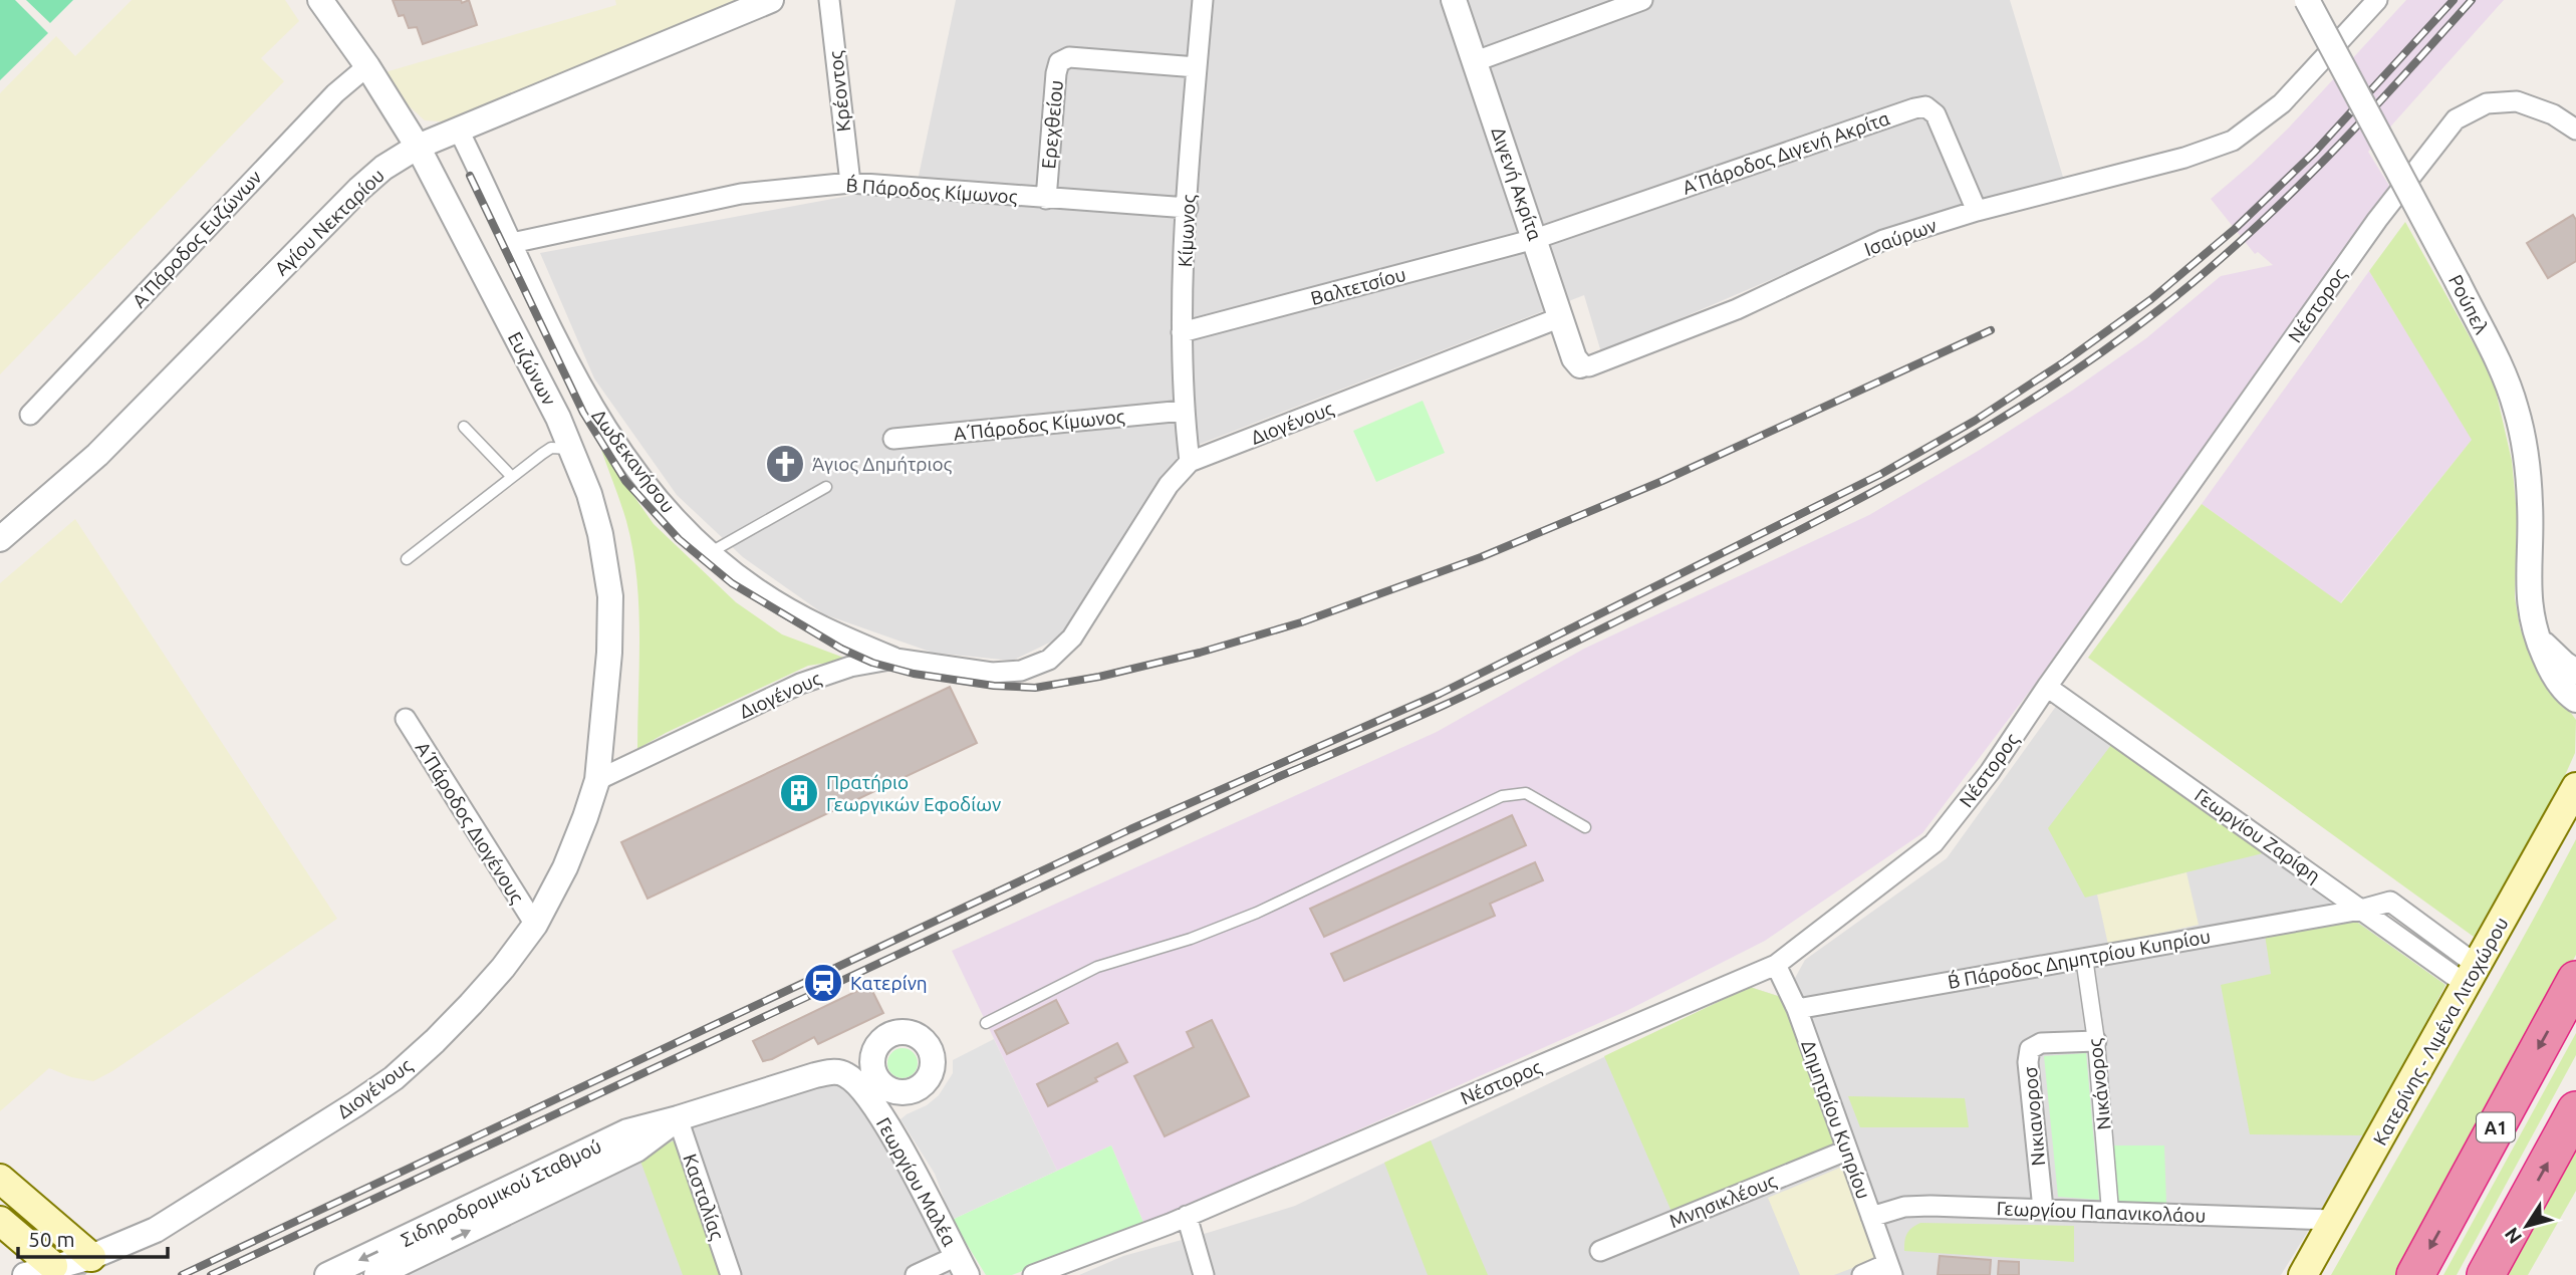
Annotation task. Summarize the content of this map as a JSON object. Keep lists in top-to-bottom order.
{
  "streets": {
    "highway": ["Α1"],
    "main road": ["Κατερίνης - Λιμένα Λιτοχώρου"],
    "street": [
      "Κρέοντος",
      "Ερεχθείου",
      "Α΄ Πάροδος Διγενή Ακρίτα",
      "Διγενή Ακρίτα",
      "Β΄ Πάροδος Κίμωνος",
      "Αγίου Νεκταρίου",
      "Κίμωνος",
      "Ισαύρων",
      "Α΄ Πάροδος Ευζώνων",
      "Βαλτετσίου",
      "Ρούπελ",
      "Νέστορος",
      "Ευζώνων",
      "Διογένους",
      "Α΄ Πάροδος Κίμωνος",
      "Δωδεκανήσου",
      "Α΄ Πάροδος Διογένους",
      "Γεωργίου Ζαρίφη",
      "Β΄ Πάροδος Δημητρίου Κυπρίου",
      "Νικάνορος",
      "Νικιανοροσ",
      "Δημητρίου Κυπρίου",
      "Γεωργίου Μαλέα",
      "Σιδηροδρομικού Σταθμού",
      "Κασταλίας",
      "Μνησικλέους",
      "Γεωργίου Παπανικολάου"
    ]
  },
  "crossings": [
    ["Κρέοντος", "Β΄ Πάροδος Κίμωνος"],
    ["Ερεχθείου", "Β΄ Πάροδος Κίμωνος"],
    ["Ερεχθείου", "Κίμωνος"],
    ["Α΄ Πάροδος Διγενή Ακρίτα", "Διγενή Ακρίτα"],
    ["Α΄ Πάροδος Διγενή Ακρίτα", "Ισαύρων"],
    ["Α΄ Πάροδος Διγενή Ακρίτα", "Βαλτετσίου"],
    ["Διγενή Ακρίτα", "Ισαύρων"],
    ["Διγενή Ακρίτα", "Βαλτετσίου"],
    ["Διγενή Ακρίτα", "Διογένους"],
    ["Β΄ Πάροδος Κίμωνος", "Κίμωνος"],
    ["Β΄ Πάροδος Κίμωνος", "Δωδεκανήσου"],
    ["Αγίου Νεκταρίου", "Ευζώνων"],
    ["Αγίου Νεκταρίου", "Δωδεκανήσου"],
    ["Κίμωνος", "Βαλτετσίου"],
    ["Κίμωνος", "Διογένους"],
    ["Κίμωνος", "Α΄ Πάροδος Κίμωνος"],
    ["Α΄ Πάροδος Ευζώνων", "Ευζώνων"],
    ["Νέστορος", "Γεωργίου Ζαρίφη"],
    ["Νέστορος", "Δημητρίου Κυπρίου"],
    ["Ευζώνων", "Διογένους"],
    ["Διογένους", "Δωδεκανήσου"],
    ["Διογένους", "Α΄ Πάροδος Διογένους"],
    ["Γεωργίου Ζαρίφη", "Β΄ Πάροδος Δημητρίου Κυπρίου"],
    ["Γεωργίου Ζαρίφη", "Κατερίνης - Λιμένα Λιτοχώρου"],
    ["Β΄ Πάροδος Δημητρίου Κυπρίου", "Κατερίνης - Λιμένα Λιτοχώρου"],
    ["Β΄ Πάροδος Δημητρίου Κυπρίου", "Νικάνορος"],
    ["Β΄ Πάροδος Δημητρίου Κυπρίου", "Δημητρίου Κυπρίου"],
    ["Κατερίνης - Λιμένα Λιτοχώρου", "Γεωργίου Παπανικολάου"],
    ["Νικάνορος", "Νικιανοροσ"],
    ["Νικάνορος", "Γεωργίου Παπανικολάου"],
    ["Νικιανοροσ", "Γεωργίου Παπανικολάου"],
    ["Δημητρίου Κυπρίου", "Μνησικλέους"],
    ["Δημητρίου Κυπρίου", "Γεωργίου Παπανικολάου"],
    ["Γεωργίου Μαλέα", "Σιδηροδρομικού Σταθμού"],
    ["Σιδηροδρομικού Σταθμού", "Κασταλίας"]
  ],
  "places": {
    "church": ["Άγιος Δημήτριος"],
    "building": ["Πρατήριο Γεωργικών Εφοδίων"],
    "station": ["Κατερίνη"]
  },
  "scale_bar": "50 m",
  "north": "bottom left"
}
